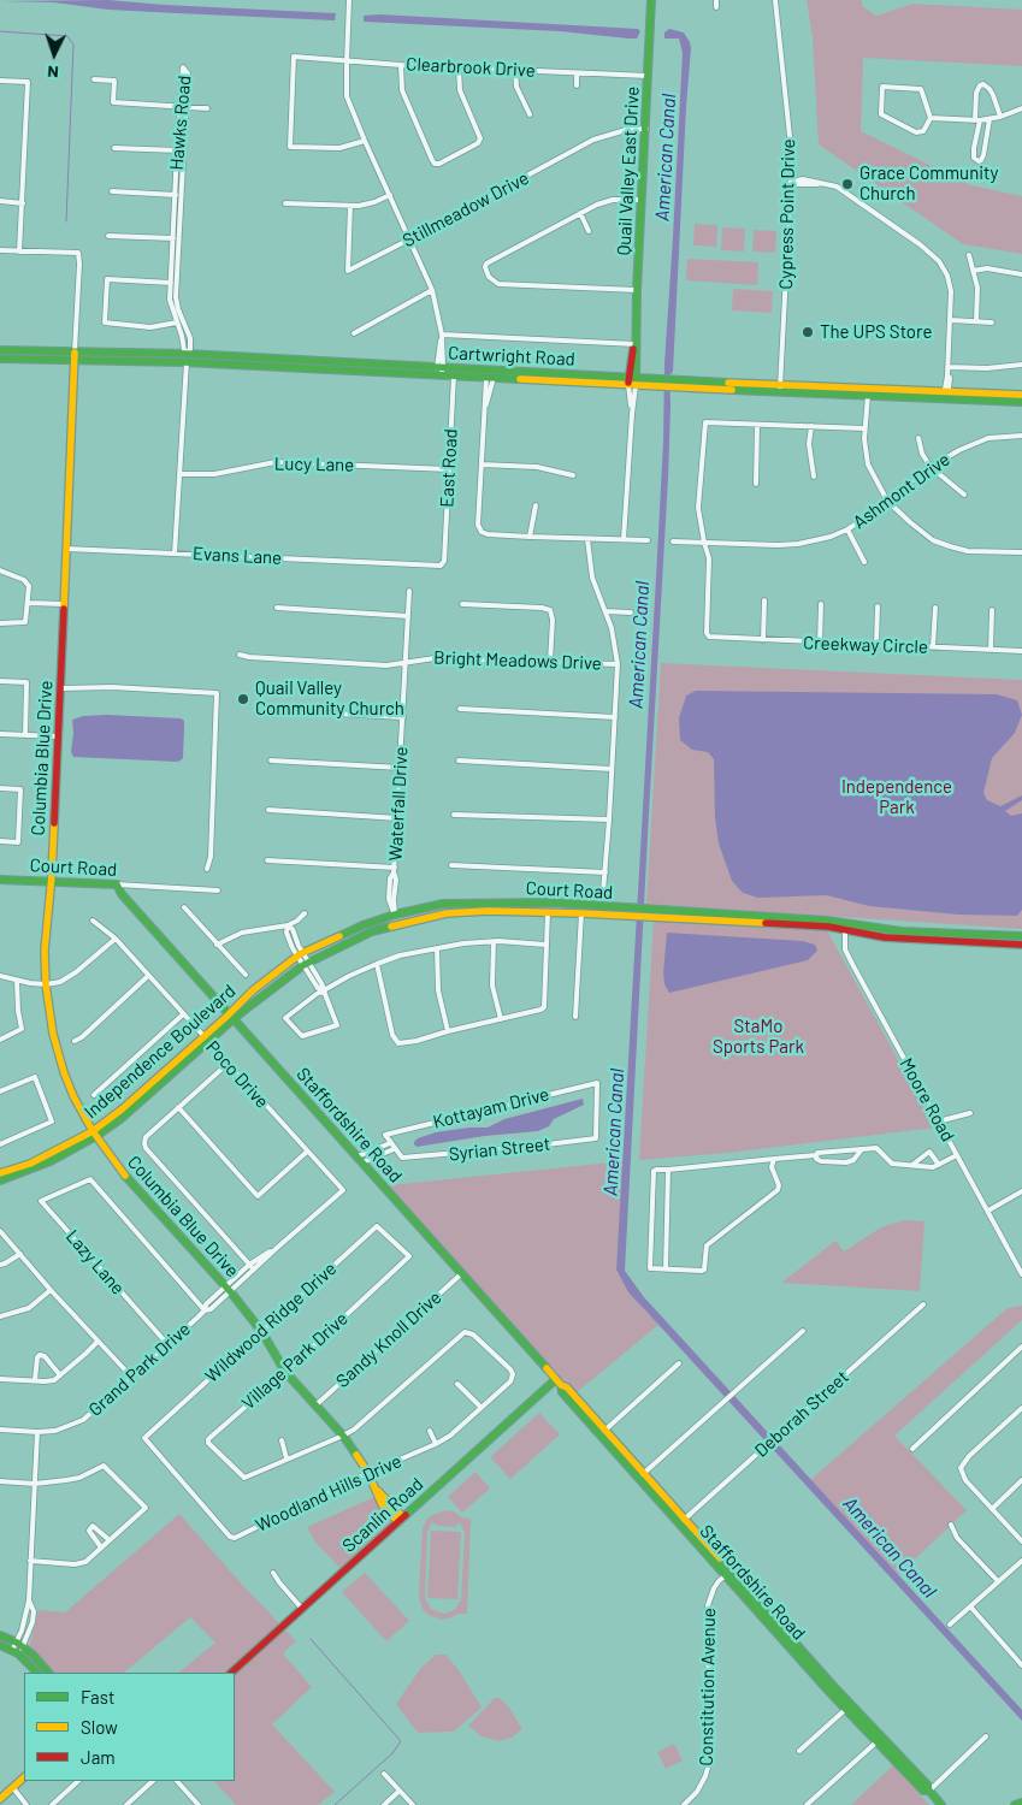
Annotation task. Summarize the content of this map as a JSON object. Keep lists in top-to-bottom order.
{
  "streets": {
    "main road": [
      "Quail Valley East Drive",
      "Cartwright Road",
      "Columbia Blue Drive",
      "Court Road",
      "Independence Boulevard",
      "Staffordshire Road",
      "Scanlin Road"
    ],
    "street": [
      "Clearbrook Drive",
      "Hawks Road",
      "Stillmeadow Drive",
      "Cypress Point Drive",
      "Lucy Lane",
      "East Road",
      "Ashmont Drive",
      "Evans Lane",
      "Creekway Circle",
      "Bright Meadows Drive",
      "Waterfall Drive",
      "Poco Drive",
      "Moore Road",
      "Kottayam Drive",
      "Syrian Street",
      "Lazy Lane",
      "Wildwood Ridge Drive",
      "Sandy Knoll Drive",
      "Village Park Drive",
      "Grand Park Drive",
      "Deborah Street",
      "Woodland Hills Drive",
      "Constitution Avenue"
    ]
  },
  "crossings": [
    ["Clearbrook Drive", "Quail Valley East Drive"],
    ["Hawks Road", "Cartwright Road"],
    ["Hawks Road", "Lucy Lane"],
    ["Hawks Road", "Evans Lane"],
    ["Quail Valley East Drive", "Stillmeadow Drive"],
    ["Quail Valley East Drive", "Cartwright Road"],
    ["Cypress Point Drive", "Cartwright Road"],
    ["Cartwright Road", "East Road"],
    ["Cartwright Road", "Columbia Blue Drive"],
    ["Lucy Lane", "East Road"],
    ["East Road", "Evans Lane"],
    ["Ashmont Drive", "Creekway Circle"],
    ["Evans Lane", "Columbia Blue Drive"],
    ["Bright Meadows Drive", "Waterfall Drive"],
    ["Columbia Blue Drive", "Court Road"],
    ["Columbia Blue Drive", "Independence Boulevard"],
    ["Columbia Blue Drive", "Wildwood Ridge Drive"],
    ["Columbia Blue Drive", "Sandy Knoll Drive"],
    ["Columbia Blue Drive", "Village Park Drive"],
    ["Columbia Blue Drive", "Grand Park Drive"],
    ["Columbia Blue Drive", "Woodland Hills Drive"],
    ["Columbia Blue Drive", "Scanlin Road"],
    ["Waterfall Drive", "Court Road"],
    ["Court Road", "Independence Boulevard"],
    ["Court Road", "Moore Road"],
    ["Court Road", "Staffordshire Road"],
    ["Independence Boulevard", "Poco Drive"],
    ["Independence Boulevard", "Staffordshire Road"],
    ["Poco Drive", "Grand Park Drive"],
    ["Kottayam Drive", "Syrian Street"],
    ["Staffordshire Road", "Sandy Knoll Drive"],
    ["Staffordshire Road", "Deborah Street"],
    ["Staffordshire Road", "Scanlin Road"],
    ["Staffordshire Road", "Constitution Avenue"],
    ["Lazy Lane", "Grand Park Drive"],
    ["Wildwood Ridge Drive", "Village Park Drive"],
    ["Wildwood Ridge Drive", "Woodland Hills Drive"]
  ],
  "water": ["American Canal"],
  "parks": ["Independence Park", "StaMo Sports Park"],
  "places": ["Grace Community Church", "The UPS Store", "Quail Valley Community Church"],
  "legend": ["Fast", "Slow", "Jam"],
  "north": "bottom"
}
